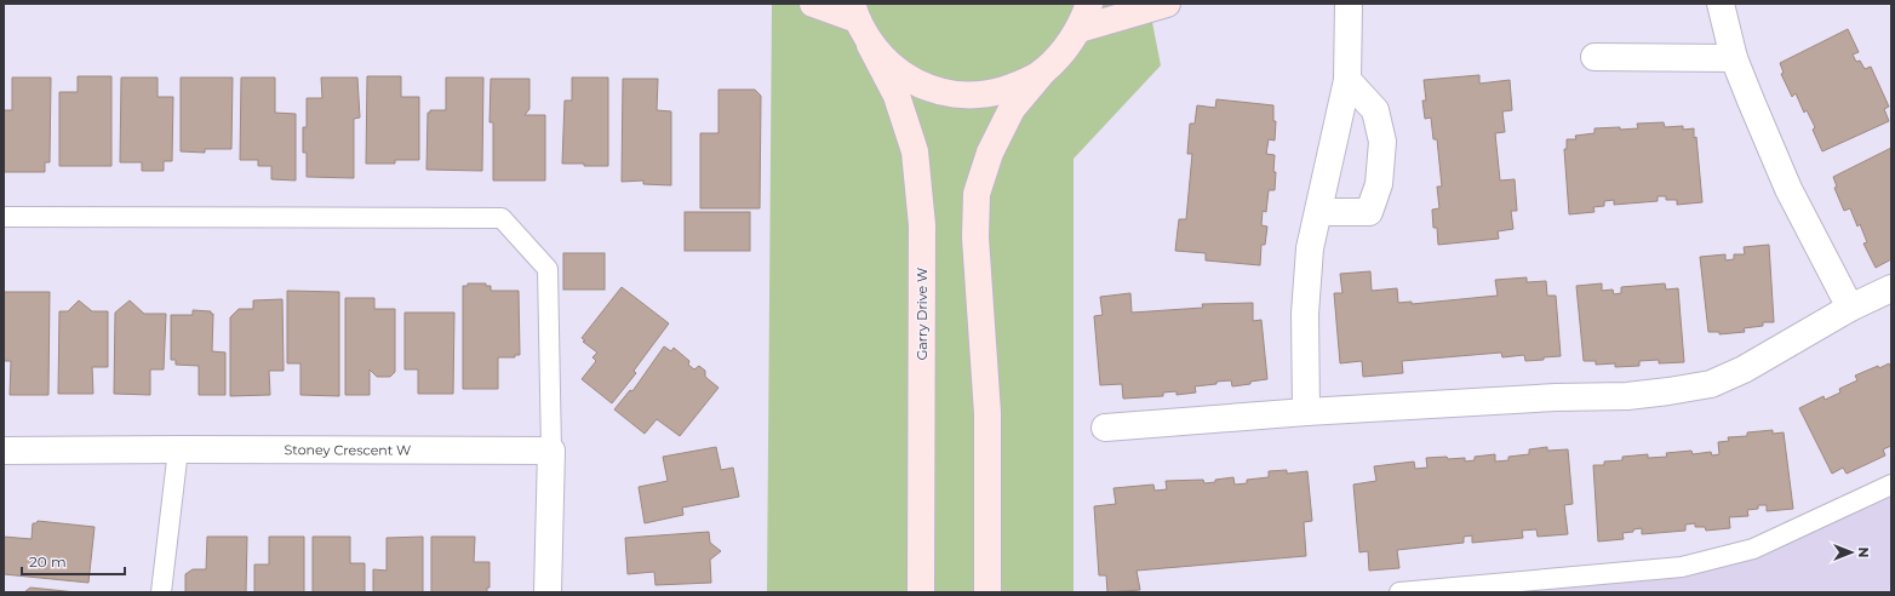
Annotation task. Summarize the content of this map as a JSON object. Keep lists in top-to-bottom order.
{
  "streets": {
    "main road": ["Garry Drive W"],
    "street": ["Stoney Crescent W"]
  },
  "scale_bar": "20 m",
  "north": "right"
}
